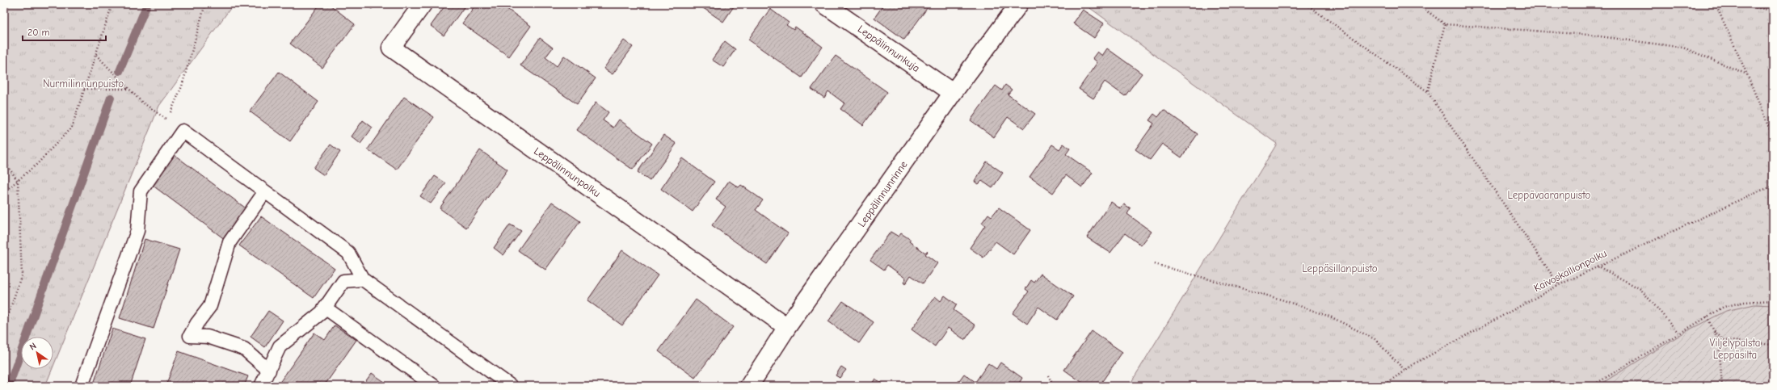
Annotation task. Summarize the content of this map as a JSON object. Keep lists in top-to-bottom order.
{
  "streets": {
    "street": ["Leppälinnunkuja", "Leppälinnunpolku", "Leppälinnunrinne"],
    "path": ["Kaivoskallionpolku"]
  },
  "crossings": [
    ["Leppälinnunkuja", "Leppälinnunrinne"],
    ["Leppälinnunpolku", "Leppälinnunrinne"]
  ],
  "parks": [
    "Nurmilinnunpuisto",
    "Leppävaaranpuisto",
    "Leppäsillanpuisto",
    "Viljelypalsta Leppäsilta"
  ],
  "scale_bar": "20 m",
  "north": "top left"
}
